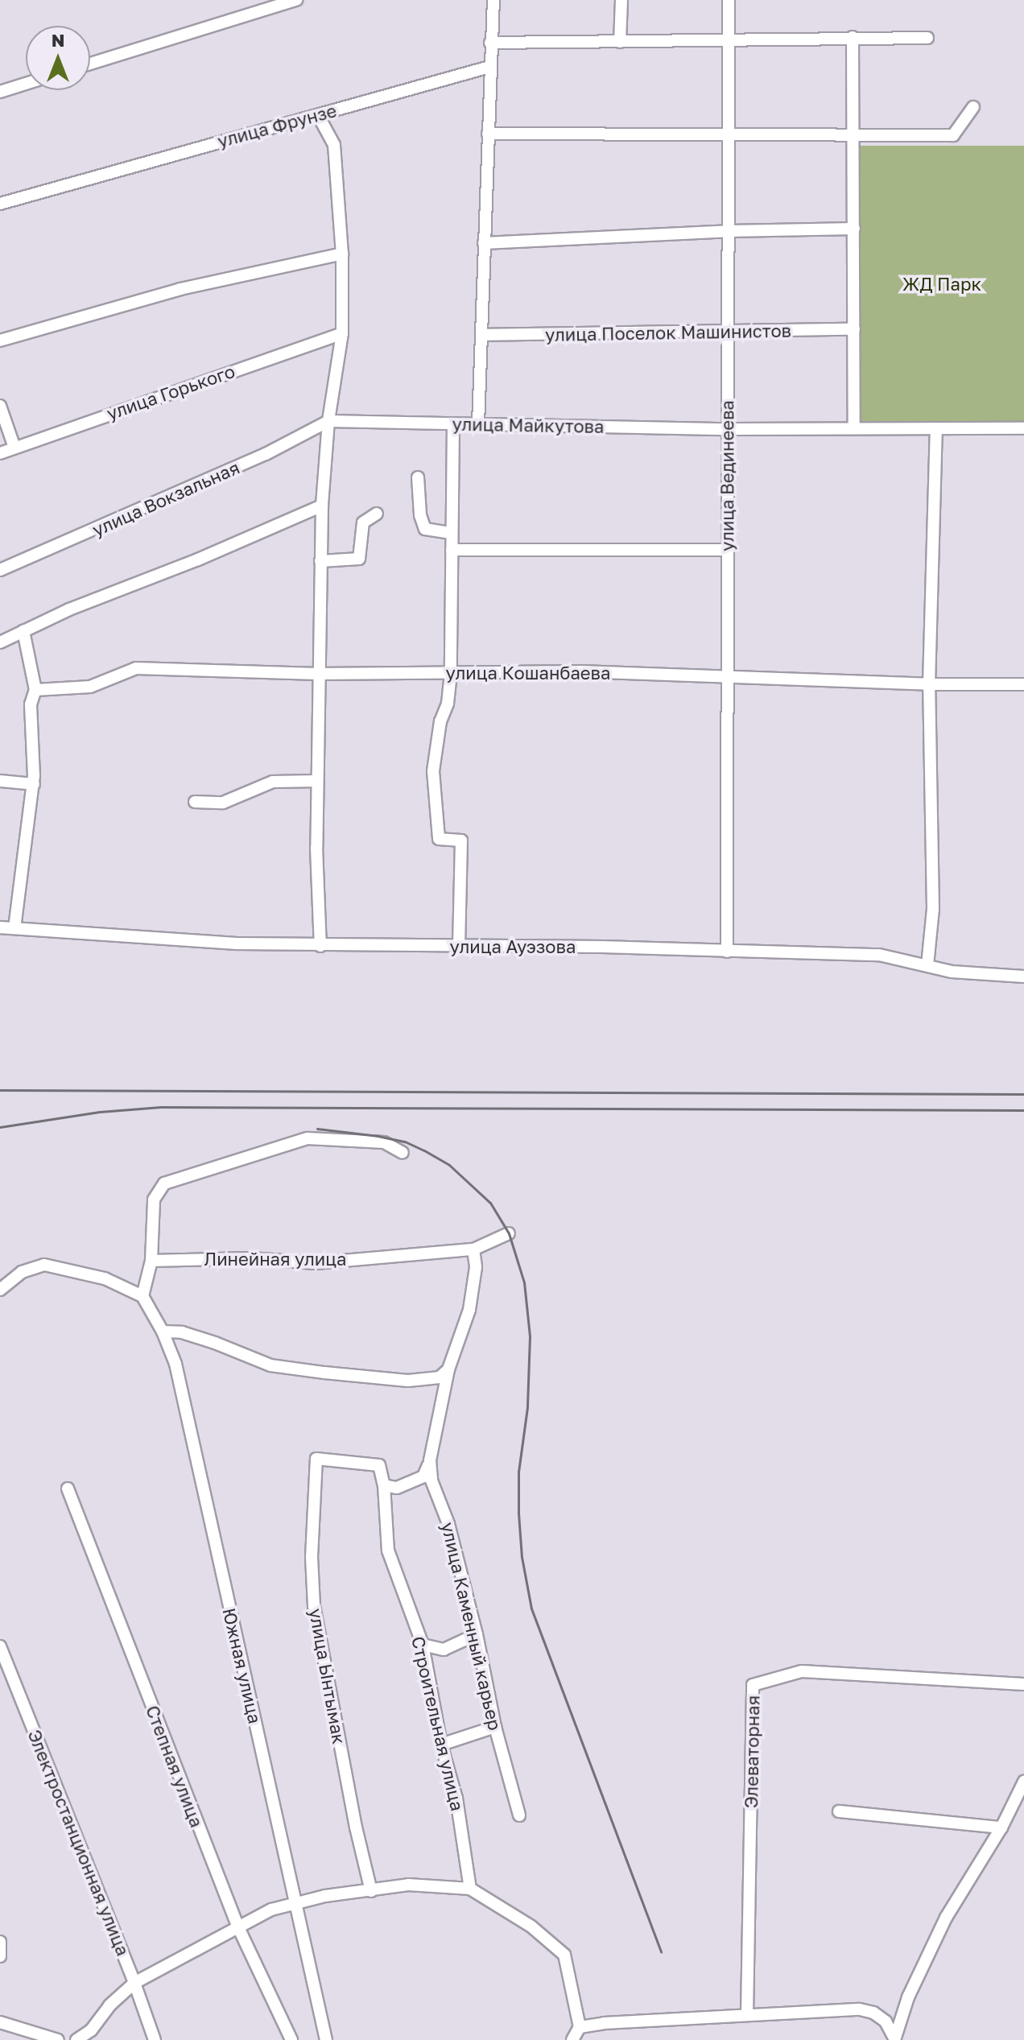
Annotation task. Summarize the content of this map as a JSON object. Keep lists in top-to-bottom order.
{
  "streets": {
    "street": [
      "улица Фрунзе",
      "улица Поселок Машинистов",
      "улица Горького",
      "улица Майкутова",
      "улица Вединеева",
      "улица Вокзальная",
      "улица Кошанбаева",
      "улица Ауэзова",
      "Линейная улица",
      "улица Каменный карьер",
      "Южная улица",
      "улица Ынтымак",
      "Строительная улица",
      "Элеваторная",
      "Степная улица",
      "Электростанционная улица"
    ]
  },
  "crossings": [
    ["улица Поселок Машинистов", "улица Вединеева"],
    ["улица Майкутова", "улица Вединеева"],
    ["улица Майкутова", "улица Вокзальная"],
    ["улица Вединеева", "улица Кошанбаева"],
    ["улица Вединеева", "улица Ауэзова"],
    ["Линейная улица", "улица Каменный карьер"],
    ["улица Ынтымак", "Строительная улица"]
  ],
  "parks": ["ЖД Парк"],
  "north": "top"
}
